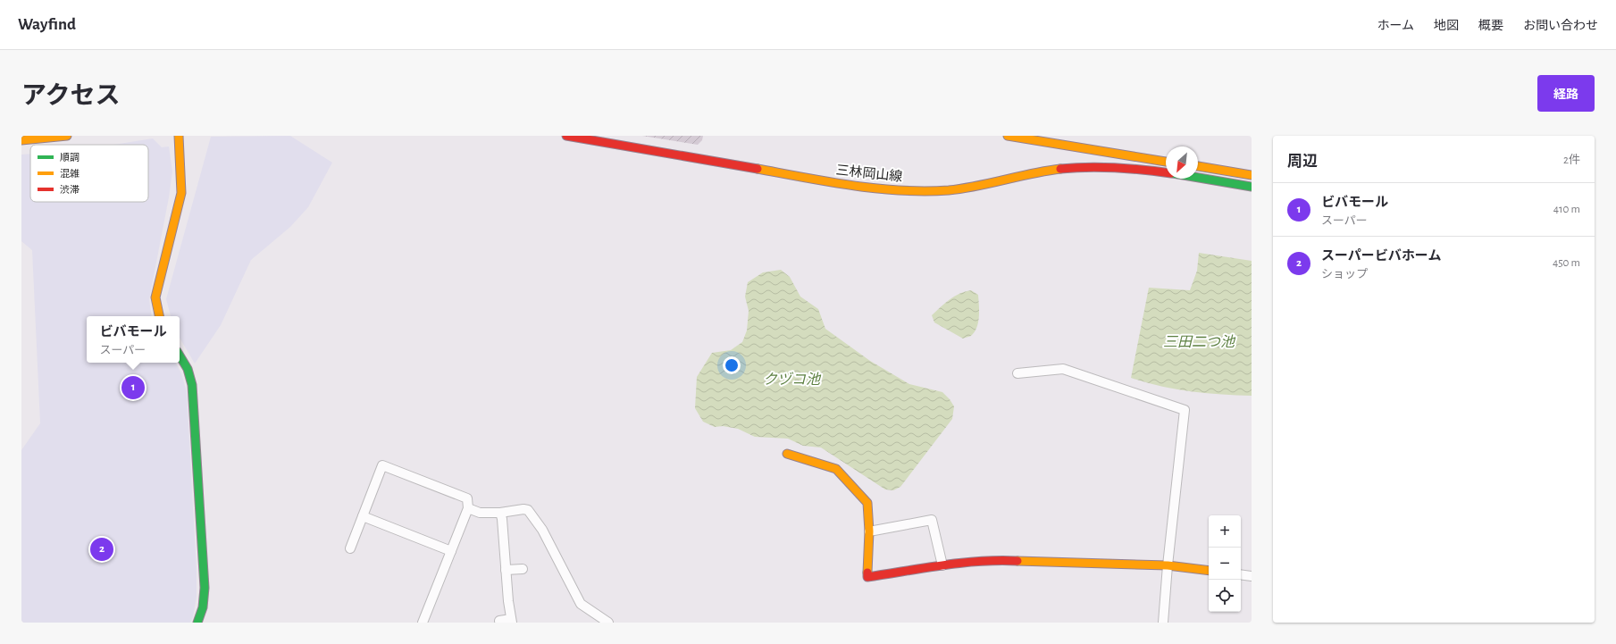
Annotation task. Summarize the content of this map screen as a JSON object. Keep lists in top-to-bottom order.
{
  "streets": {
    "street": ["三林岡山線"]
  },
  "water": ["三田二つ池", "クヅコ池"],
  "legend": ["順調", "混雑", "渋滞"],
  "north": "bottom left",
  "page": {
    "header": "Wayfind",
    "nav": [
      "ホーム",
      "地図",
      "概要",
      "お問い合わせ"
    ],
    "title": "アクセス",
    "buttons": "経路",
    "heading": ["周辺", "2件"],
    "list": [
      {
        "mark": "1",
        "name": "ビバモール",
        "note": "スーパー",
        "value": "410 m"
      },
      {
        "mark": "2",
        "name": "スーパービバホーム",
        "note": "ショップ",
        "value": "450 m"
      }
    ],
    "popup": ["ビバモール", "スーパー"],
    "pins": ["1", "2"],
    "map_buttons": ["+", "−"]
  }
}
